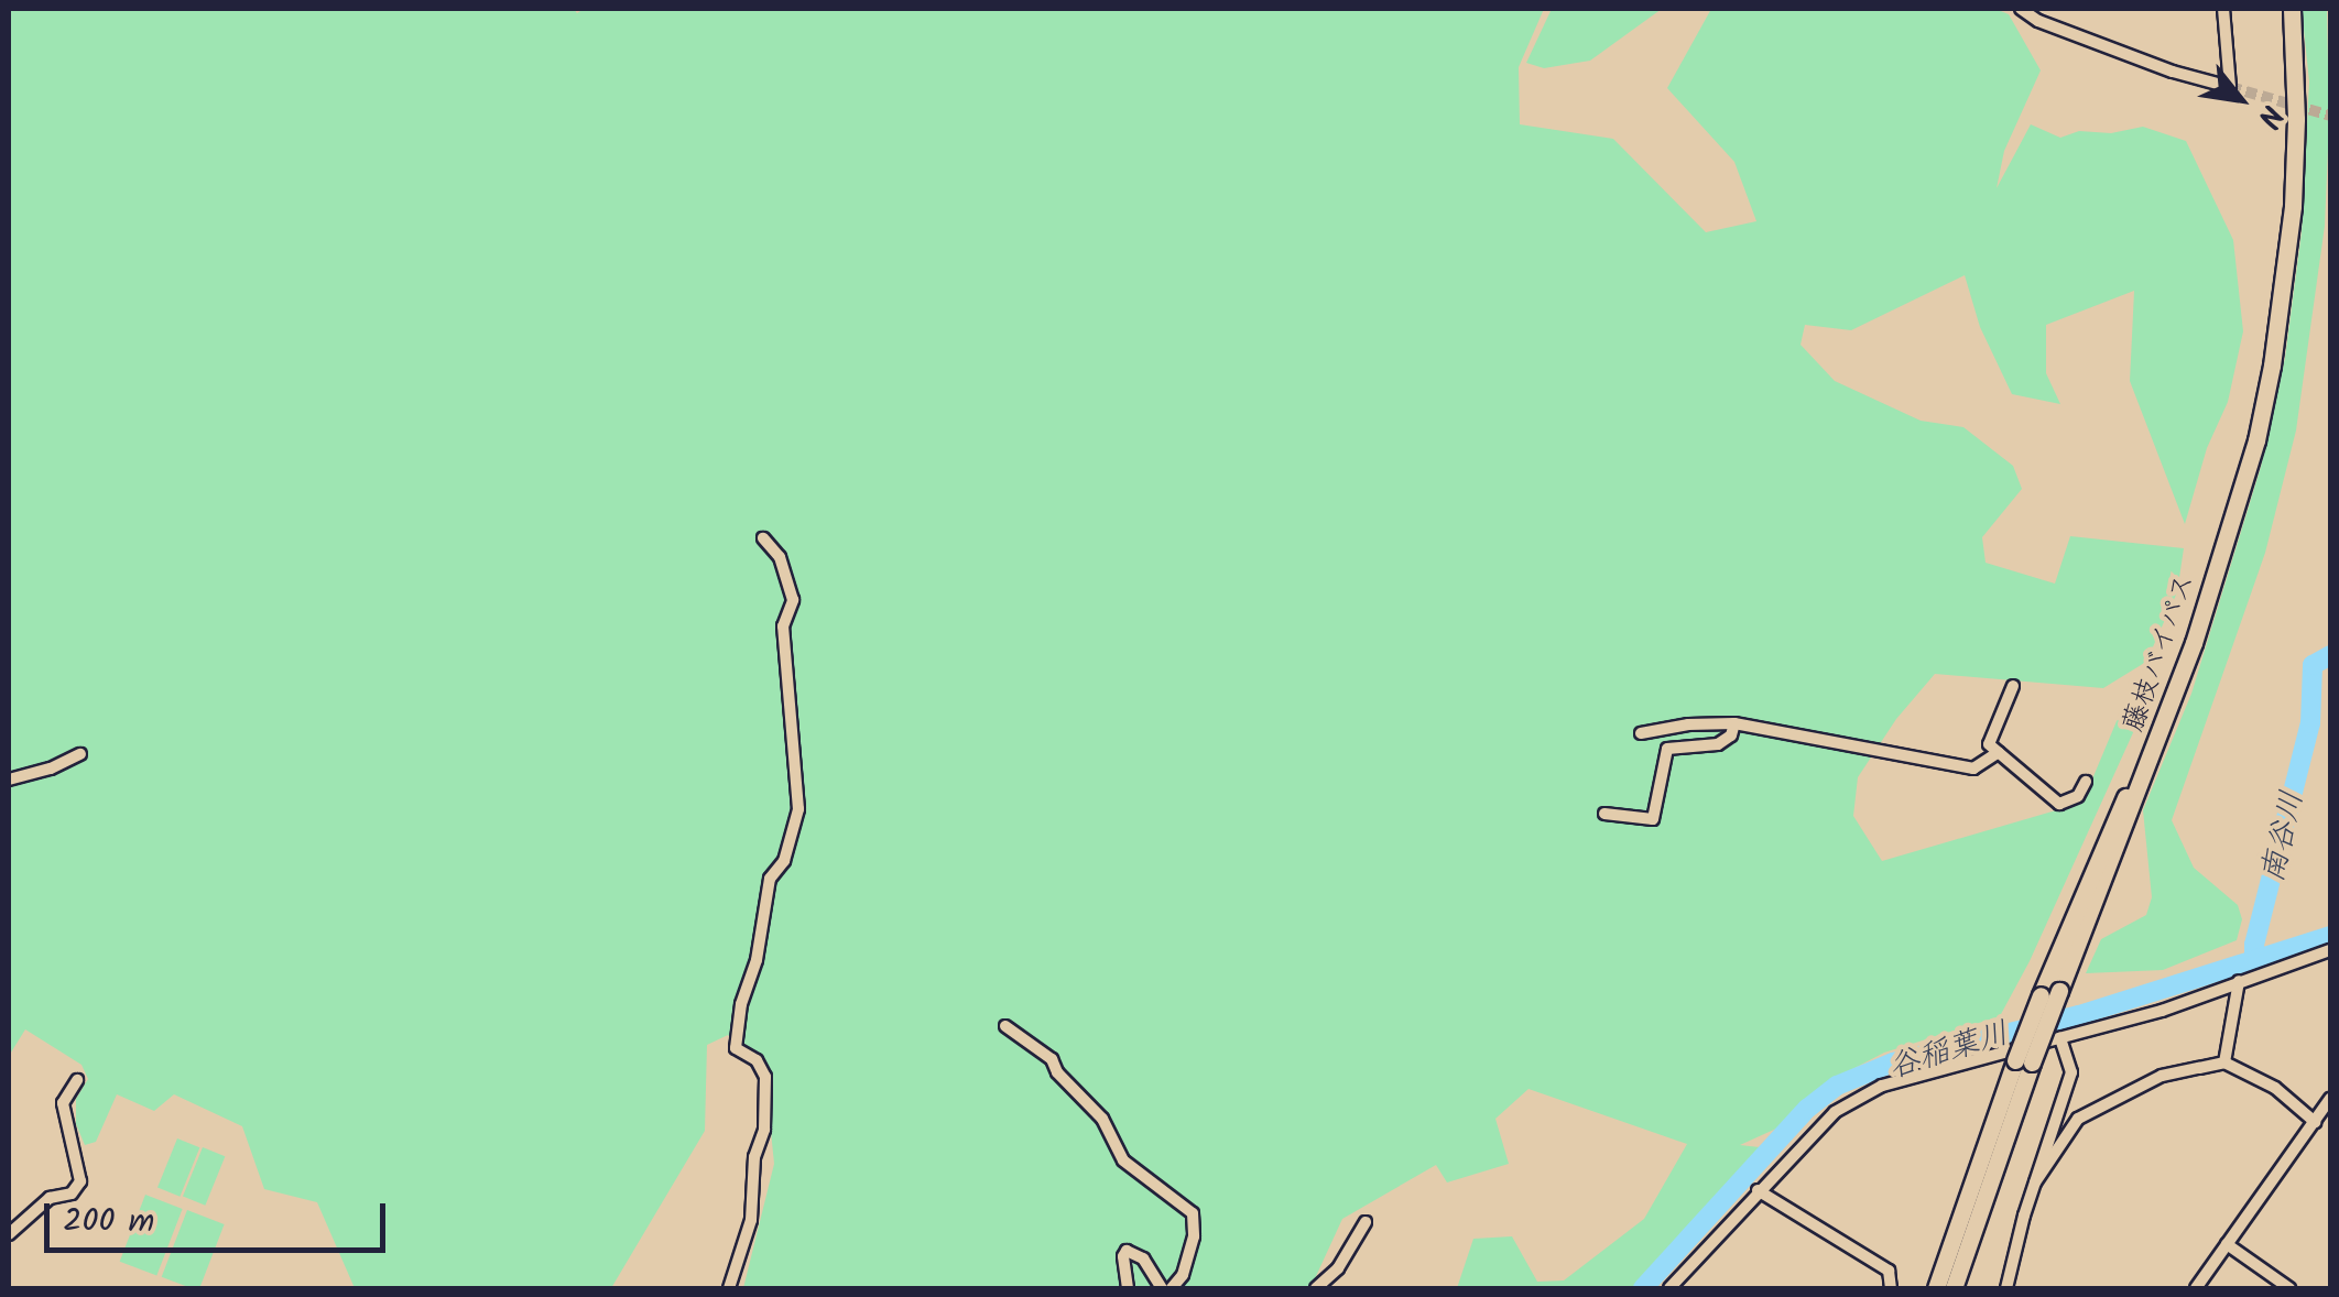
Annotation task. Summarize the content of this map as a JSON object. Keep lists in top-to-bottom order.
{
  "streets": {
    "highway": ["藤枝バイパス"]
  },
  "water": ["南谷川", "谷稲葉川"],
  "scale_bar": "200 m",
  "north": "bottom right"
}
